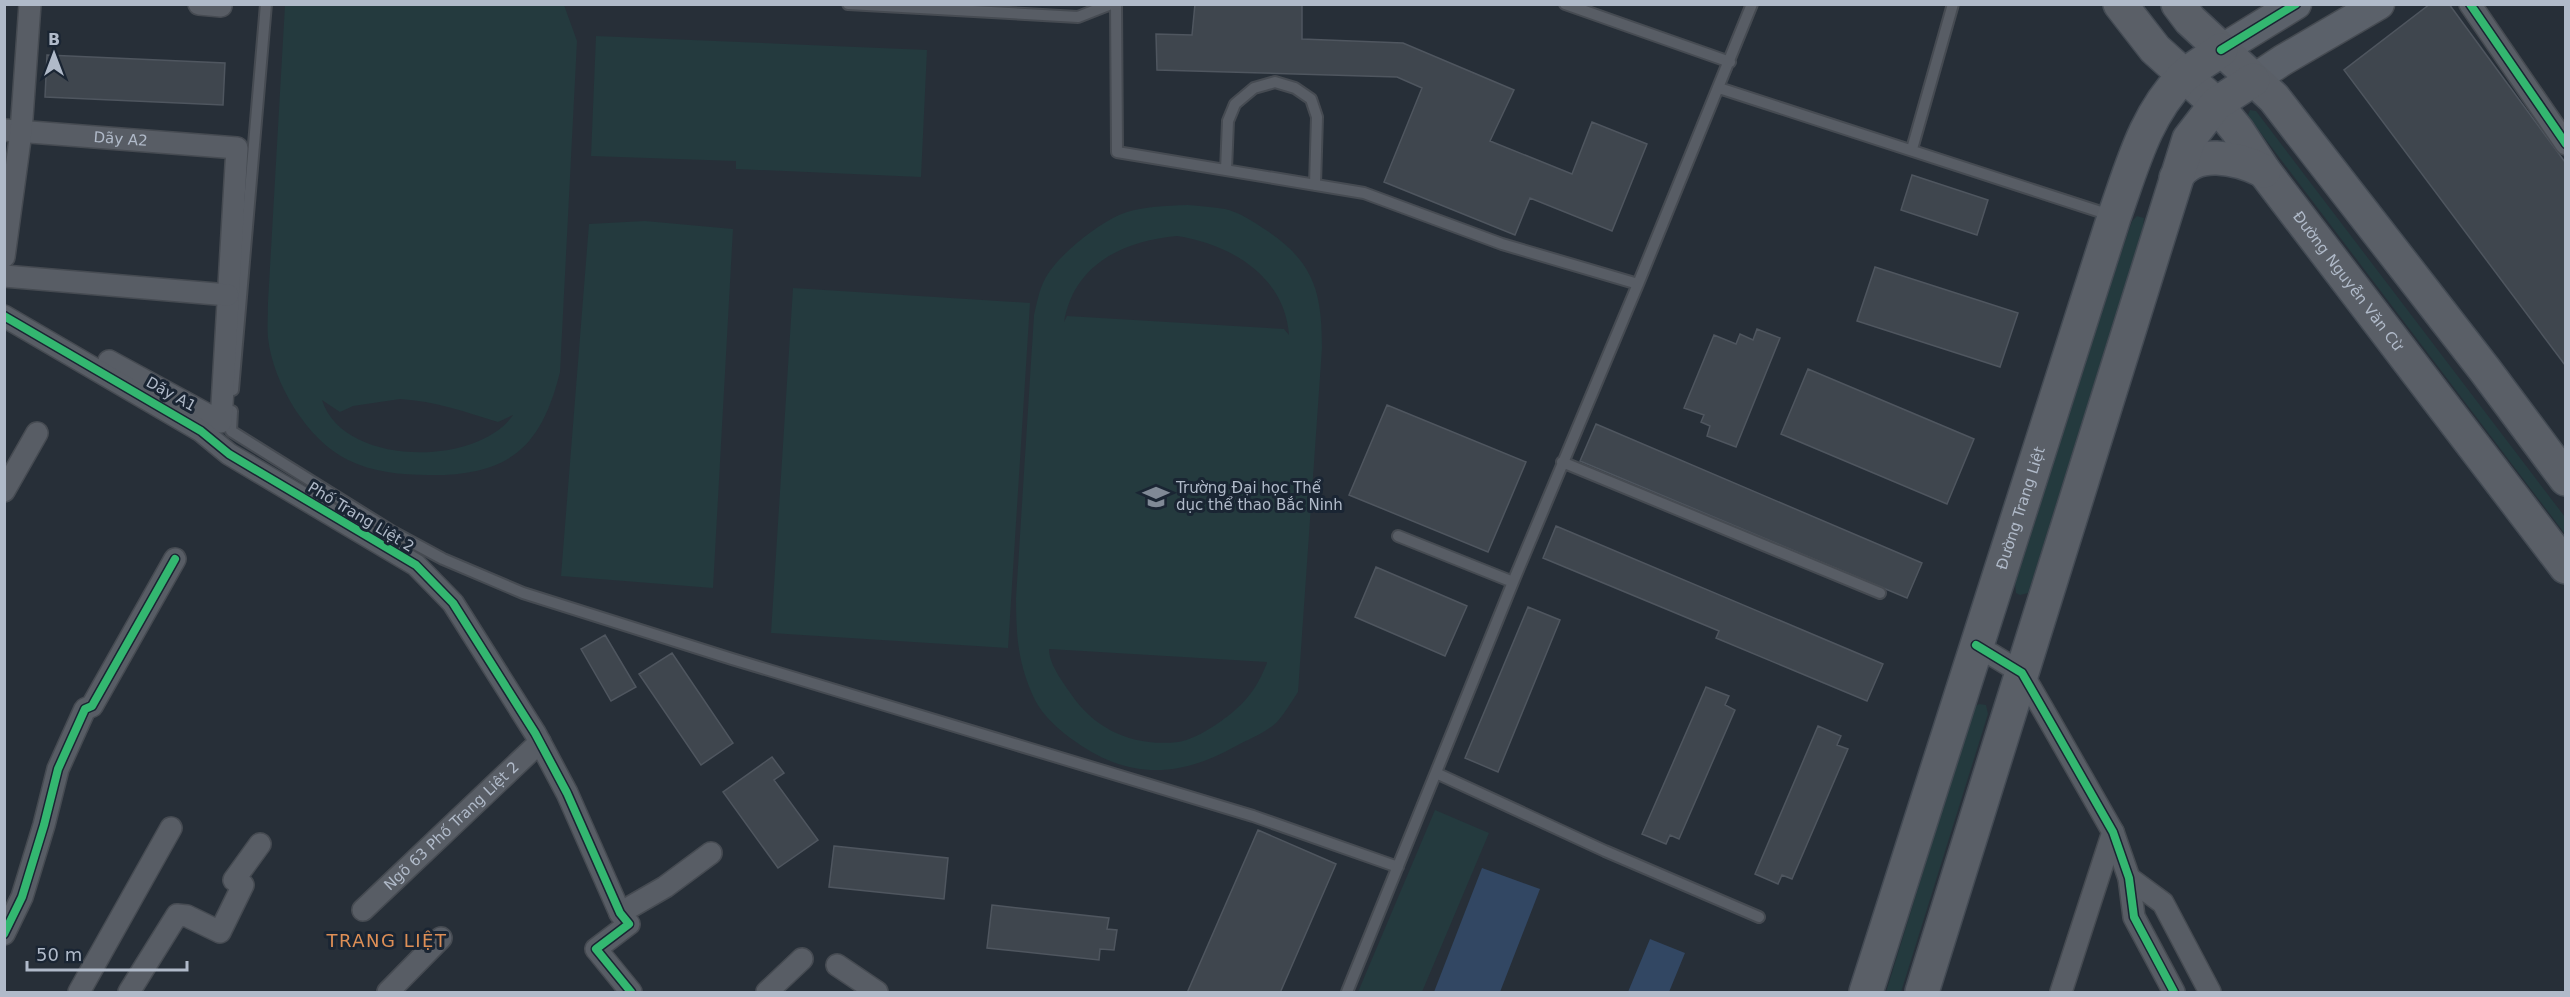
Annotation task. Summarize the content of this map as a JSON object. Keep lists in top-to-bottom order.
{
  "streets": {
    "main road": ["Đường Nguyễn Văn Cừ", "Đường Trang Liệt"],
    "street": [
      "Dãy A2",
      "Dãy A1",
      "Phố Trang Liệt 2",
      "Ngõ 63 Phố Trang Liệt 2"
    ]
  },
  "crossings": [
    ["Dãy A2", "Dãy A1"],
    ["Đường Nguyễn Văn Cừ", "Đường Trang Liệt"],
    ["Dãy A1", "Phố Trang Liệt 2"],
    ["Phố Trang Liệt 2", "Ngõ 63 Phố Trang Liệt 2"]
  ],
  "districts": ["TRANG LIỆT"],
  "places": {
    "school or university": ["Trường Đại học Thể dục thể thao Bắc Ninh"]
  },
  "scale_bar": "50 m",
  "north": "top"
}
